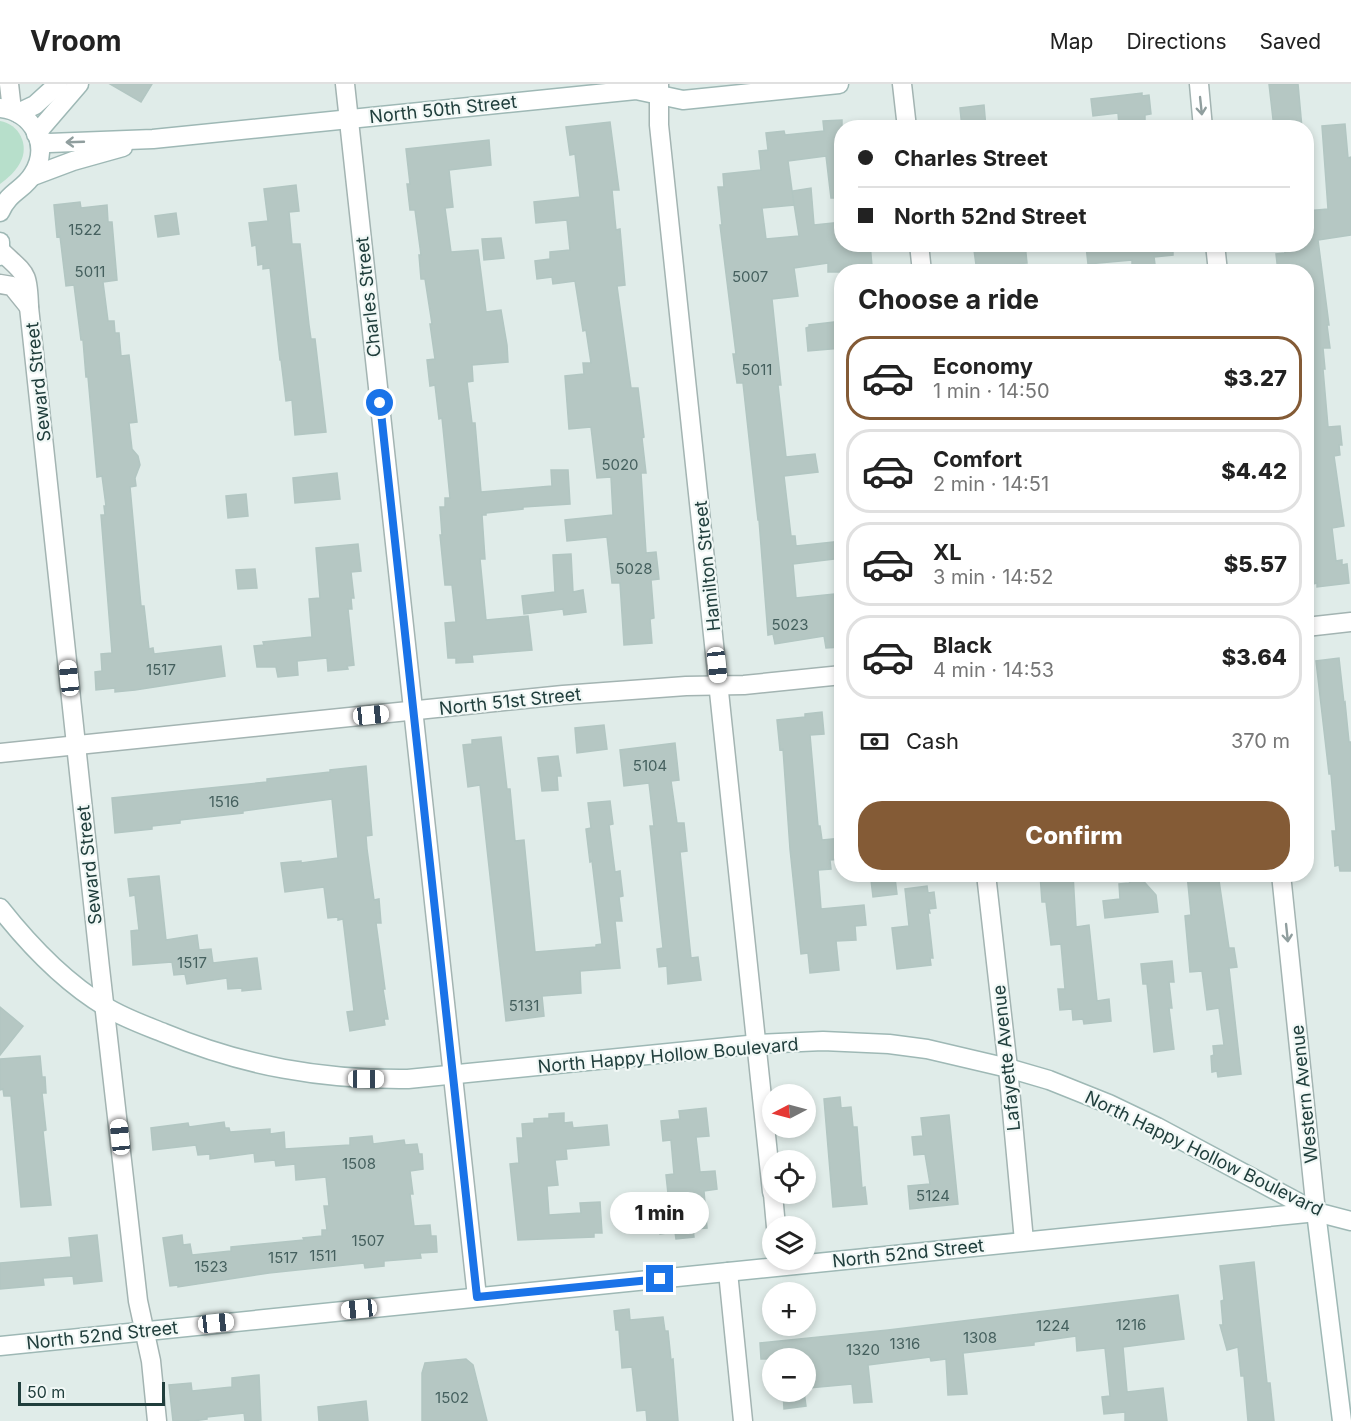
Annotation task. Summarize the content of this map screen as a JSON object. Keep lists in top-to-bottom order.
{
  "streets": {
    "street": [
      "North 50th Street",
      "Charles Street",
      "Seward Street",
      "Hamilton Street",
      "North 51st Street",
      "North Happy Hollow Boulevard",
      "Lafayette Avenue",
      "Western Avenue",
      "North 52nd Street"
    ]
  },
  "crossings": [
    ["North 50th Street", "Charles Street"],
    ["North 50th Street", "Hamilton Street"],
    ["Charles Street", "North 51st Street"],
    ["Charles Street", "North Happy Hollow Boulevard"],
    ["Charles Street", "North 52nd Street"],
    ["Seward Street", "North 51st Street"],
    ["Seward Street", "North Happy Hollow Boulevard"],
    ["Seward Street", "North 52nd Street"],
    ["Hamilton Street", "North 51st Street"],
    ["Hamilton Street", "North Happy Hollow Boulevard"],
    ["North Happy Hollow Boulevard", "Lafayette Avenue"],
    ["North Happy Hollow Boulevard", "Western Avenue"],
    ["North Happy Hollow Boulevard", "North 52nd Street"],
    ["Lafayette Avenue", "North 52nd Street"],
    ["Western Avenue", "North 52nd Street"]
  ],
  "one_way": ["Western Avenue"],
  "house_numbers": [
    "1522",
    "5011",
    "5007",
    "5011",
    "5020",
    "5028",
    "5023",
    "1517",
    "5104",
    "1516",
    "1517",
    "5131",
    "1508",
    "5124",
    "1507",
    "1511",
    "1517",
    "1523",
    "1216",
    "1224",
    "1308",
    "1316",
    "1320",
    "1502"
  ],
  "scale_bar": "50 m",
  "north": "left",
  "page": {
    "header": "Vroom",
    "nav": ["Map", "Directions", "Saved"],
    "banner": ["Charles Street", "North 52nd Street"],
    "heading": "Choose a ride",
    "list": [
      {
        "name": "Economy",
        "note": "1 min · 14:50",
        "value": "$3.27"
      },
      {
        "name": "Comfort",
        "note": "2 min · 14:51",
        "value": "$4.42"
      },
      {
        "name": "XL",
        "note": "3 min · 14:52",
        "value": "$5.57"
      },
      {
        "name": "Black",
        "note": "4 min · 14:53",
        "value": "$3.64"
      }
    ],
    "pay": ["Cash", "370 m"],
    "buttons": "Confirm",
    "map_buttons": ["+", "−"],
    "bubble": "1 min",
    "scale": "50 m"
  }
}
